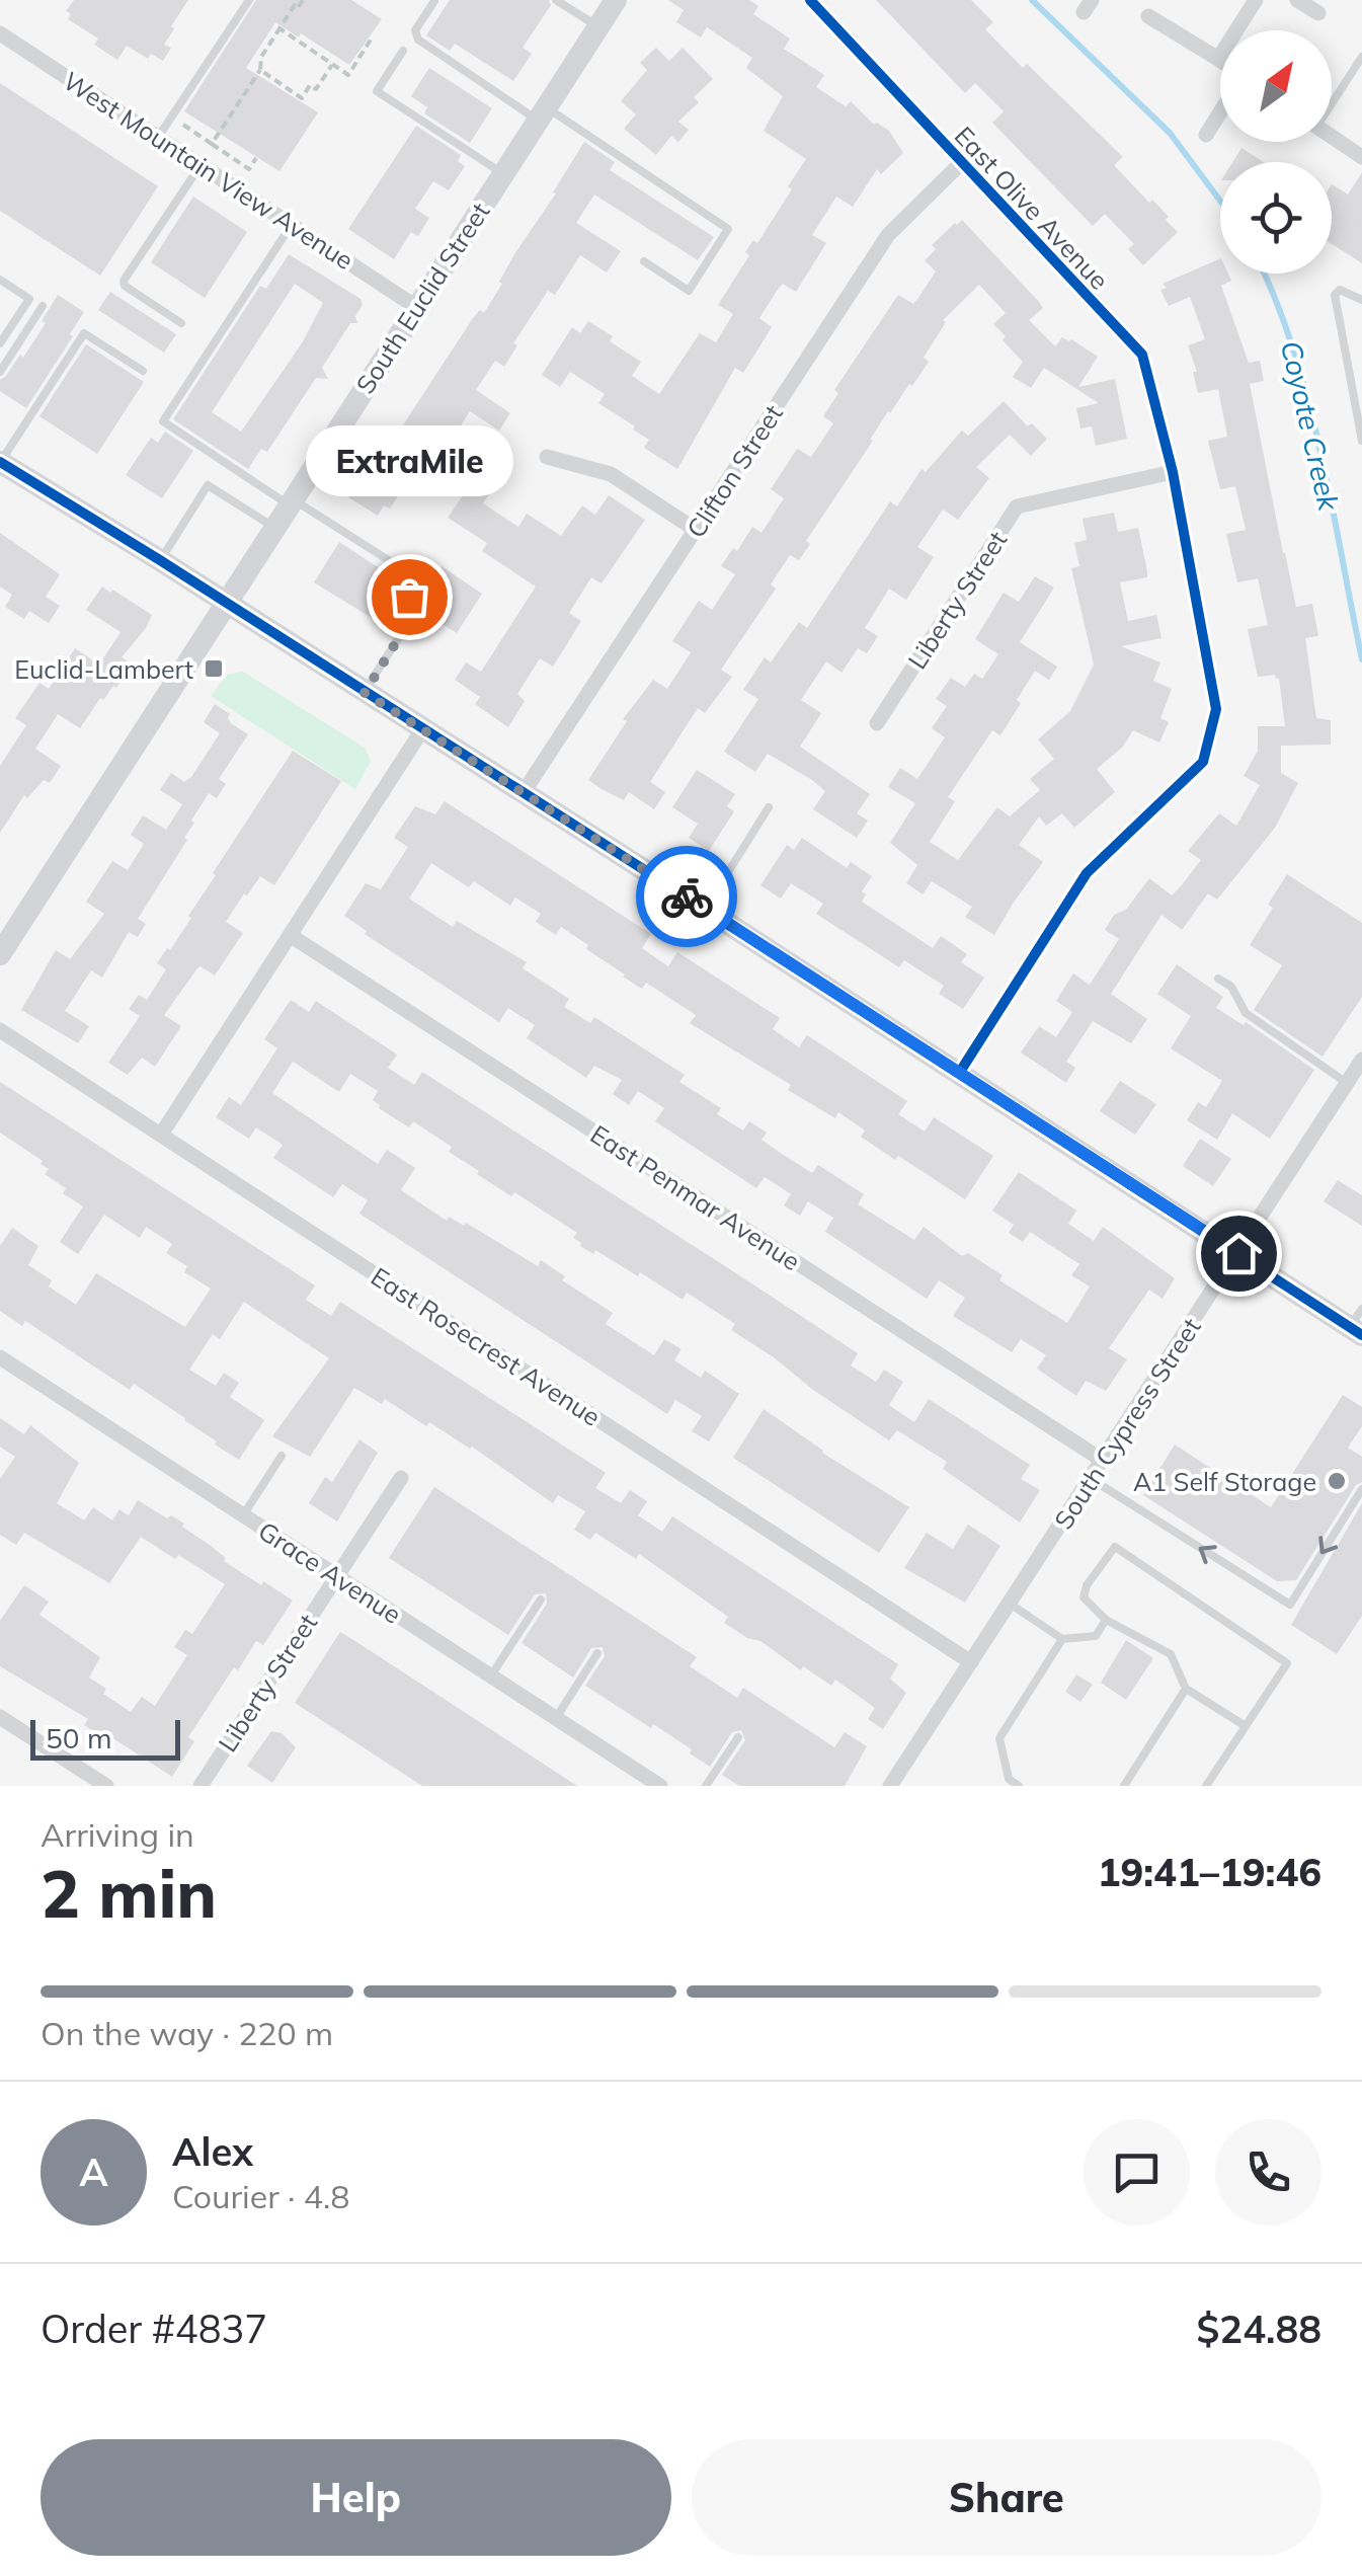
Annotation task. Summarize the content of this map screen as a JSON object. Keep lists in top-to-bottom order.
{
  "streets": {
    "main road": ["South Euclid Street"],
    "street": [
      "West Mountain View Avenue",
      "East Olive Avenue",
      "Clifton Street",
      "Liberty Street",
      "East Penmar Avenue",
      "East Rosecrest Avenue",
      "South Cypress Street",
      "Grace Avenue"
    ]
  },
  "crossings": [
    ["West Mountain View Avenue", "South Euclid Street"],
    ["East Olive Avenue", "Clifton Street"],
    ["East Olive Avenue", "Liberty Street"],
    ["Liberty Street", "Grace Avenue"],
    ["East Penmar Avenue", "South Cypress Street"],
    ["East Rosecrest Avenue", "South Cypress Street"]
  ],
  "water": ["Coyote Creek"],
  "places": {
    "other": ["ExtraMile", "A1 Self Storage"],
    "transit": ["Euclid-Lambert"]
  },
  "scale_bar": "50 m",
  "north": "top right",
  "page": {
    "bubble": "ExtraMile",
    "scale": "50 m",
    "heading": ["2 min", "Arriving in", "19:41–19:46"],
    "panel": [
      "Alex",
      "Courier · 4.8",
      "Order #4837",
      "$24.88"
    ],
    "bar": "On the way · 220 m",
    "round": "A",
    "buttons": ["Help", "Share"]
  }
}
